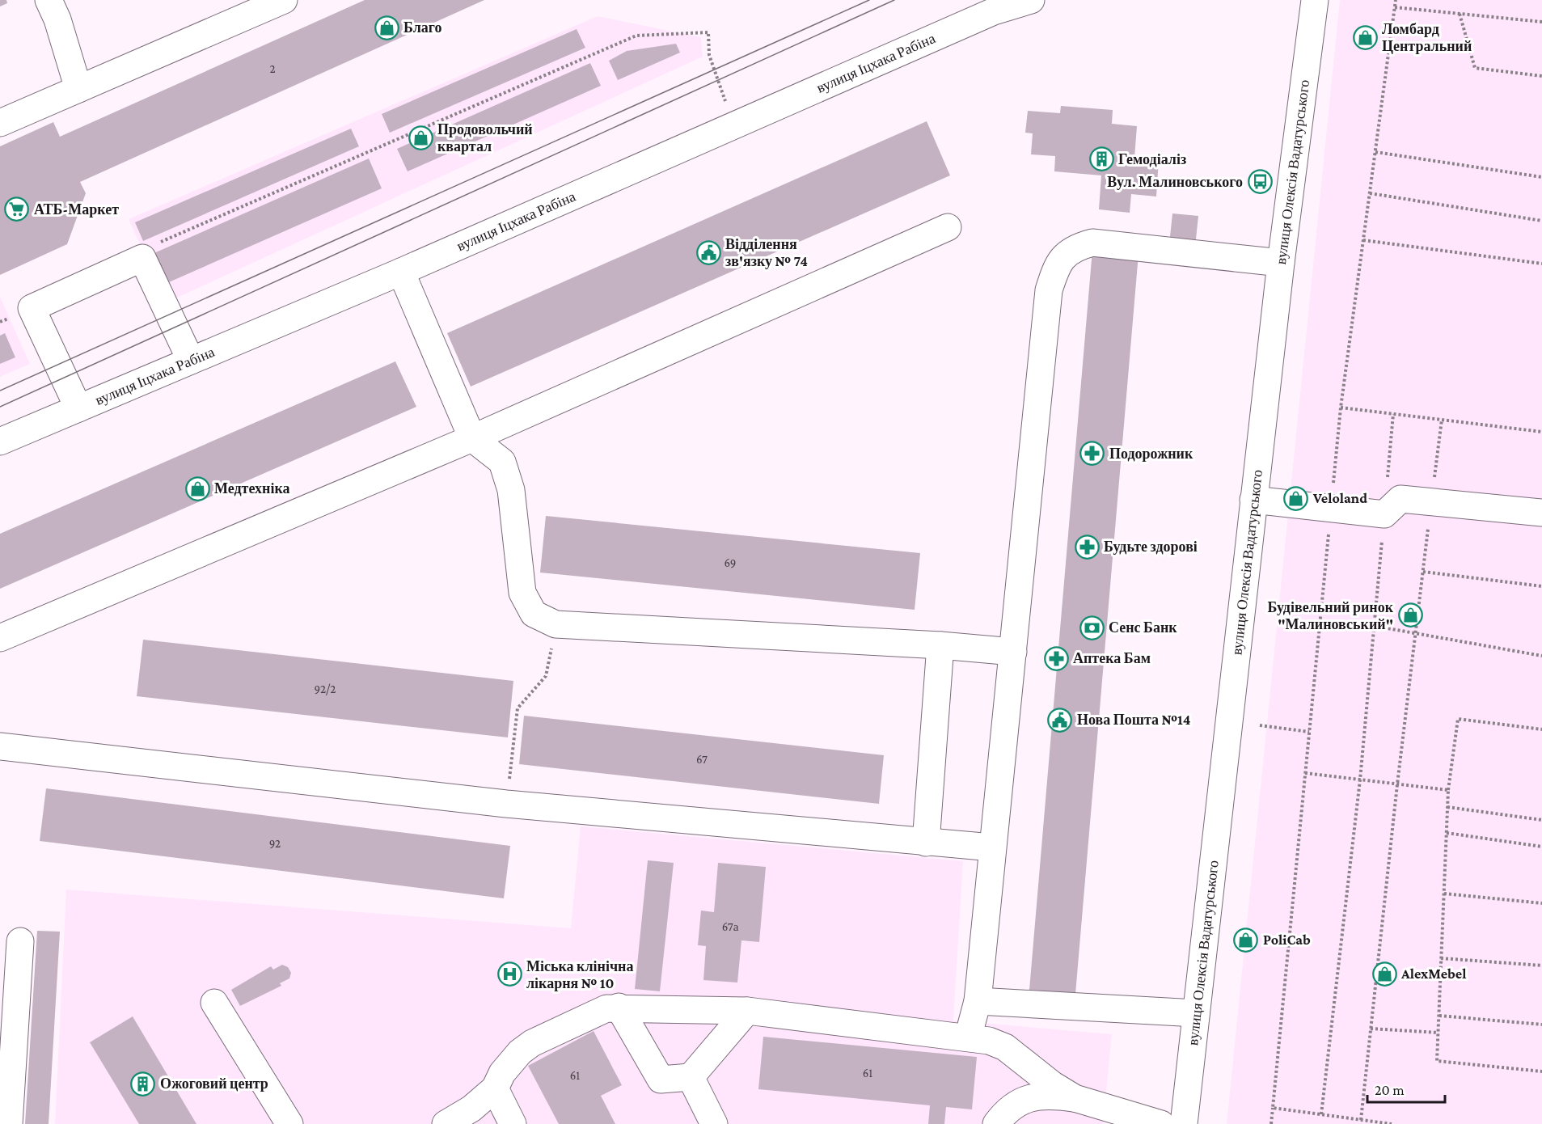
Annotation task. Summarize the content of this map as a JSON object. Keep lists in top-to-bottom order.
{
  "streets": {
    "main road": ["вулиця Іцхака Рабіна", "вулиця Олексія Вадатурського"]
  },
  "places": {
    "shop": [
      "Благо",
      "Ломбард Центральний",
      "Продовольчий квартал",
      "Медтехніка",
      "Veloland",
      "Будівельний ринок \"Малиновський\"",
      "PoliCab",
      "AlexMebel"
    ],
    "building": ["Гемодіаліз", "Ожоговий центр"],
    "bus stop": ["Вул. Малиновського"],
    "supermarket": ["АТБ-Маркет"],
    "public building": ["Відділення зв'язку № 74", "Нова Пошта №14"],
    "pharmacy": ["Подорожник", "Будьте здорові", "Аптека Бам"],
    "bank": ["Сенс Банк"],
    "hospital": ["Міська клінічна лікарня № 10"]
  },
  "house_numbers": [
    "2",
    "69",
    "92/2",
    "67",
    "92",
    "67а",
    "61",
    "61"
  ],
  "scale_bar": "20 m"
}
